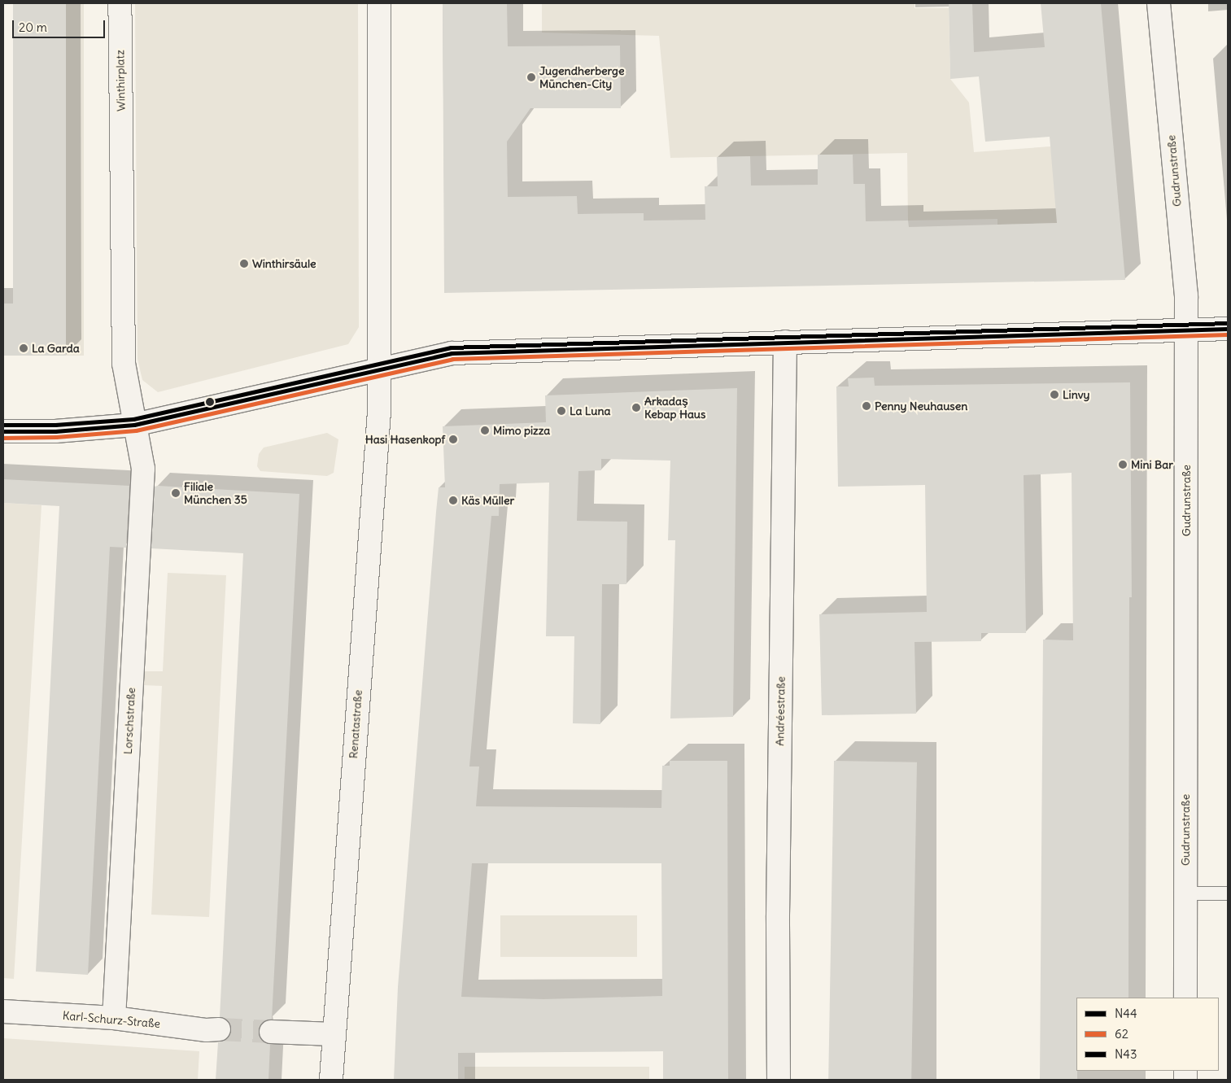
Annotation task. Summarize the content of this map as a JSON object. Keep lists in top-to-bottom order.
{
  "streets": {
    "street": [
      "Winthirplatz",
      "Gudrunstraße",
      "Andréestraße",
      "Lorschstraße",
      "Renatastraße",
      "Karl-Schurz-Straße"
    ]
  },
  "crossings": [
    ["Winthirplatz", "Lorschstraße"],
    ["Lorschstraße", "Karl-Schurz-Straße"]
  ],
  "places": [
    "Jugendherberge München-City",
    "Winthirsäule",
    "La Garda",
    "Linvy",
    "Penny Neuhausen",
    "Arkadaş Kebap Haus",
    "La Luna",
    "Mimo pizza",
    "Hasi Hasenkopf",
    "Mini Bar",
    "Filiale München 35",
    "Käs Müller"
  ],
  "lines": ["transit line N43", "transit line N44", "transit line 62"],
  "legend": ["N44", "62", "N43"],
  "scale_bar": "20 m"
}
